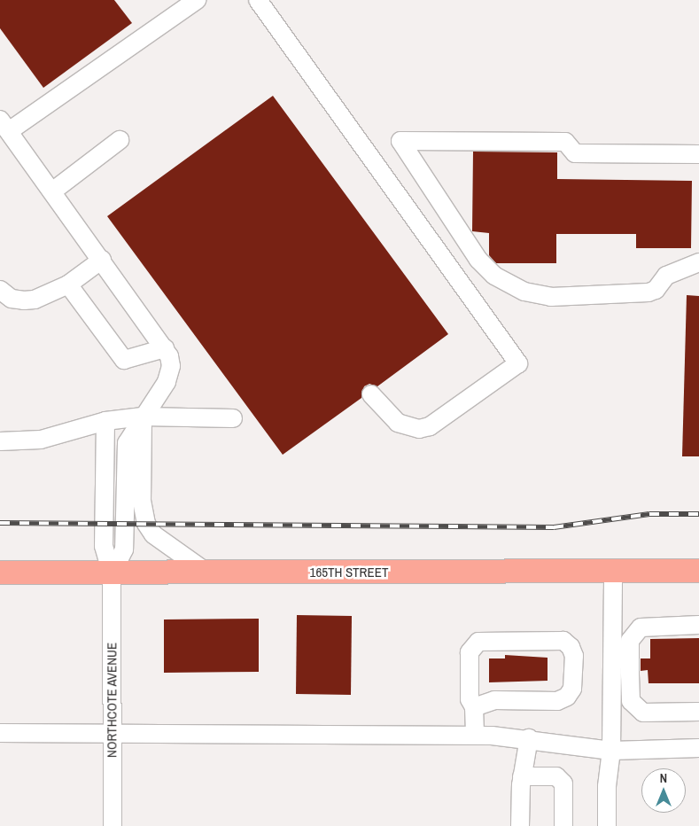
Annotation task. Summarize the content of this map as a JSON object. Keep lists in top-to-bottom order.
{
  "streets": {
    "main road": ["165TH STREET"],
    "street": ["NORTHCOTE AVENUE"]
  },
  "crossings": [
    ["165TH STREET", "NORTHCOTE AVENUE"]
  ],
  "north": "top"
}
